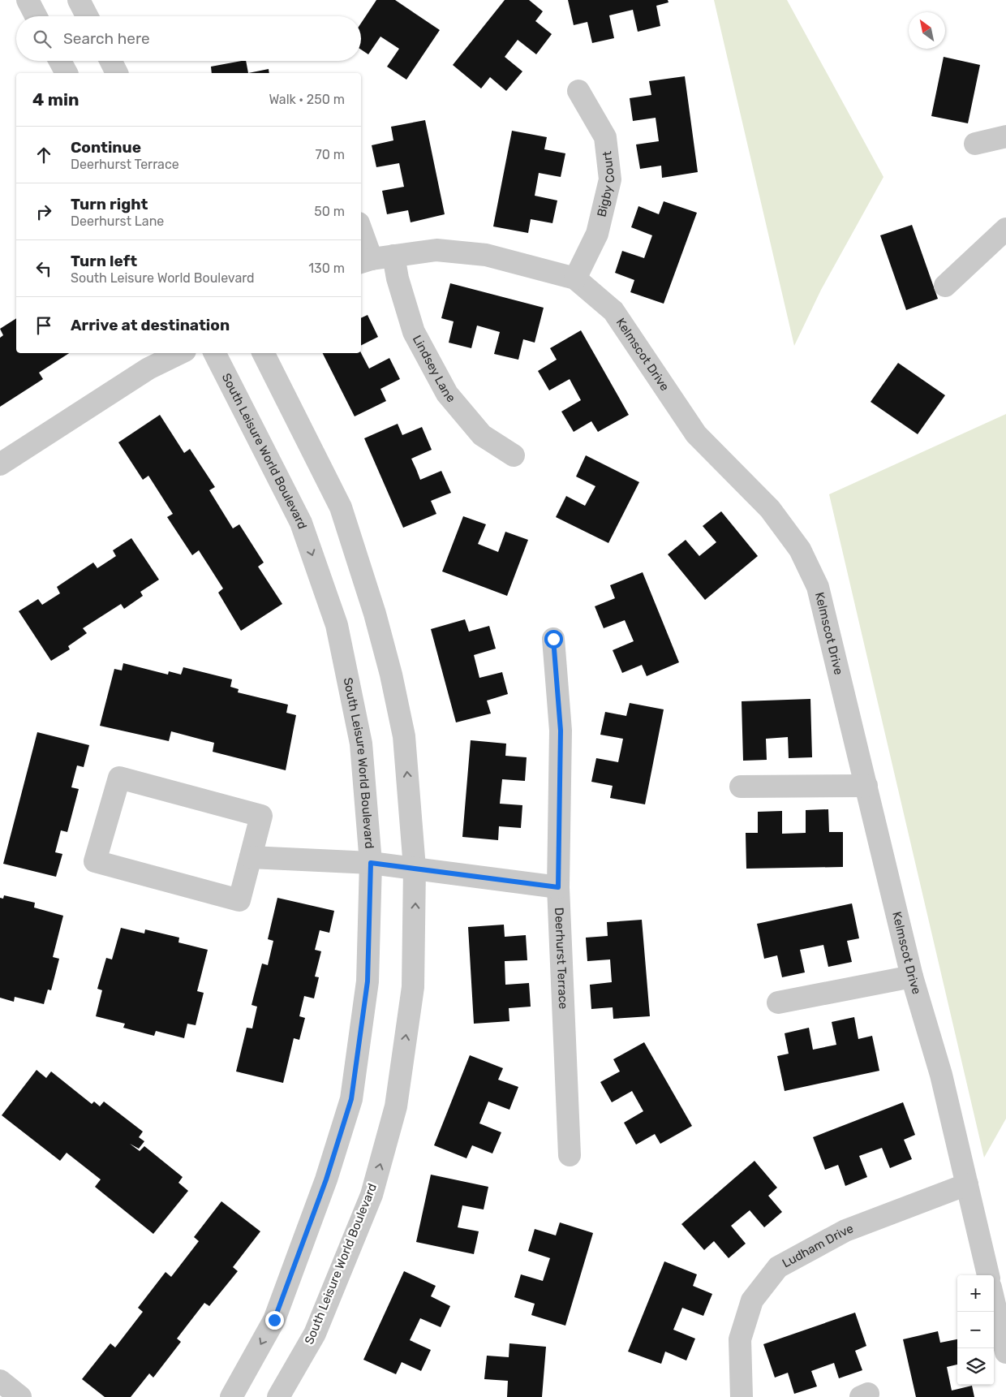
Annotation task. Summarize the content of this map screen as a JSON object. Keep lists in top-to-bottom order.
{
  "streets": {
    "street": [
      "Bigby Court",
      "Kelmscot Drive",
      "Lindsey Lane",
      "South Leisure World Boulevard",
      "Deerhurst Terrace",
      "Ludham Drive"
    ]
  },
  "crossings": [
    ["Bigby Court", "Kelmscot Drive"],
    ["Kelmscot Drive", "Lindsey Lane"],
    ["Kelmscot Drive", "Ludham Drive"]
  ],
  "north": "top left",
  "page": {
    "search": "Search here",
    "heading": ["4 min", "Walk · 250 m"],
    "list": [
      ["Continue", "Deerhurst Terrace", "70 m"],
      ["Turn right", "Deerhurst Lane", "50 m"],
      ["Turn left", "South Leisure World Boulevard", "130 m"],
      "Arrive at destination"
    ],
    "map_buttons": ["+", "−"]
  }
}
